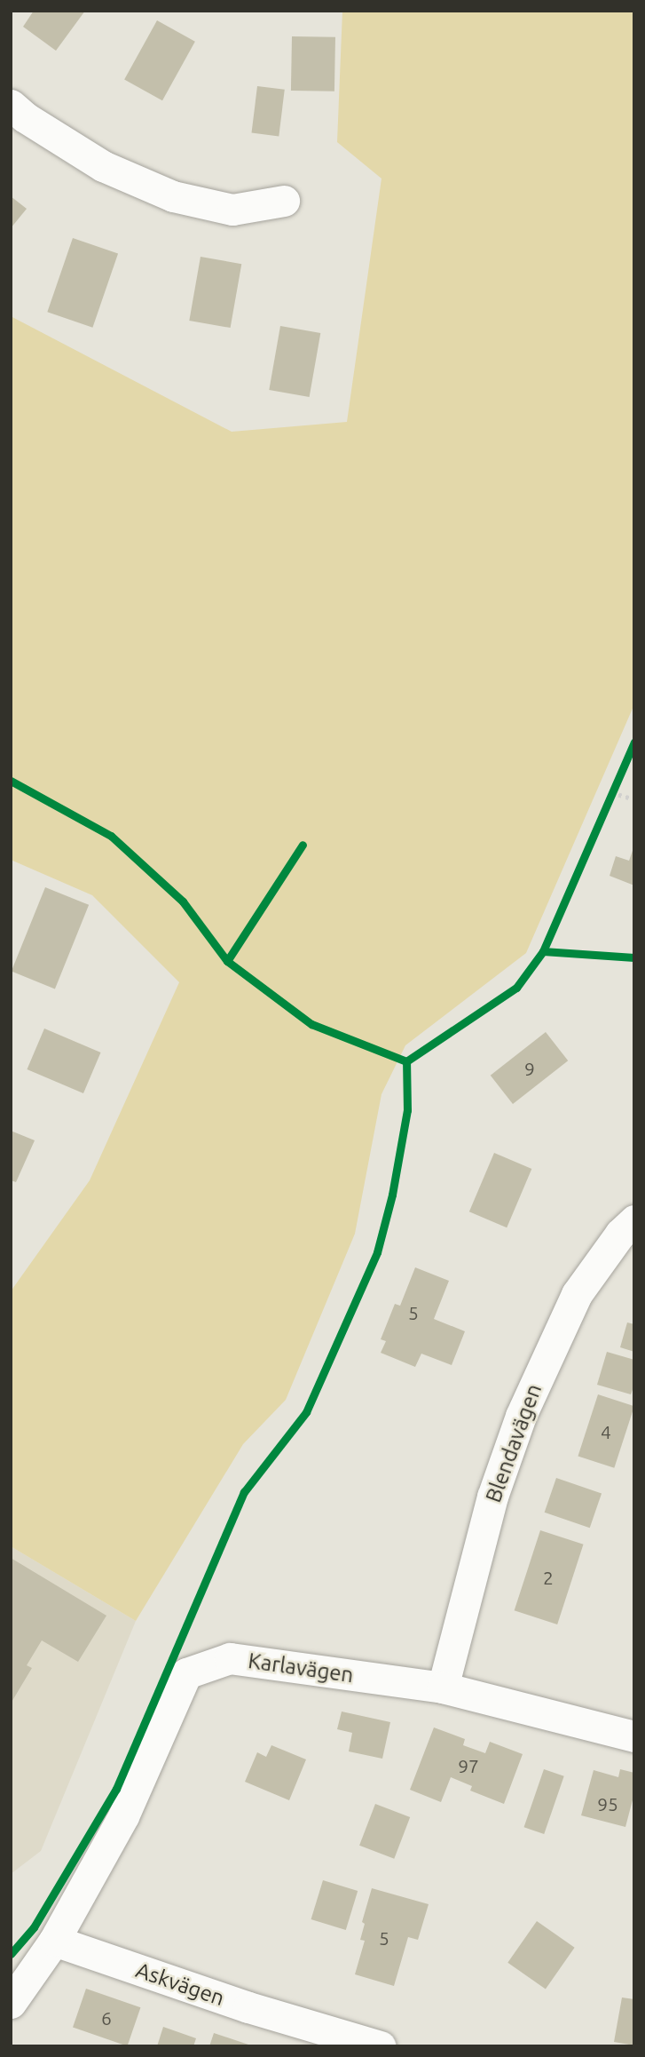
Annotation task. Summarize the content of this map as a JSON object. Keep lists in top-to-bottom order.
{
  "streets": {
    "street": ["Blendavägen", "Karlavägen", "Askvägen"]
  },
  "crossings": [
    ["Blendavägen", "Karlavägen"],
    ["Karlavägen", "Askvägen"]
  ],
  "house_numbers": [
    "9",
    "5",
    "4",
    "2",
    "97",
    "95",
    "5",
    "6"
  ]
}
